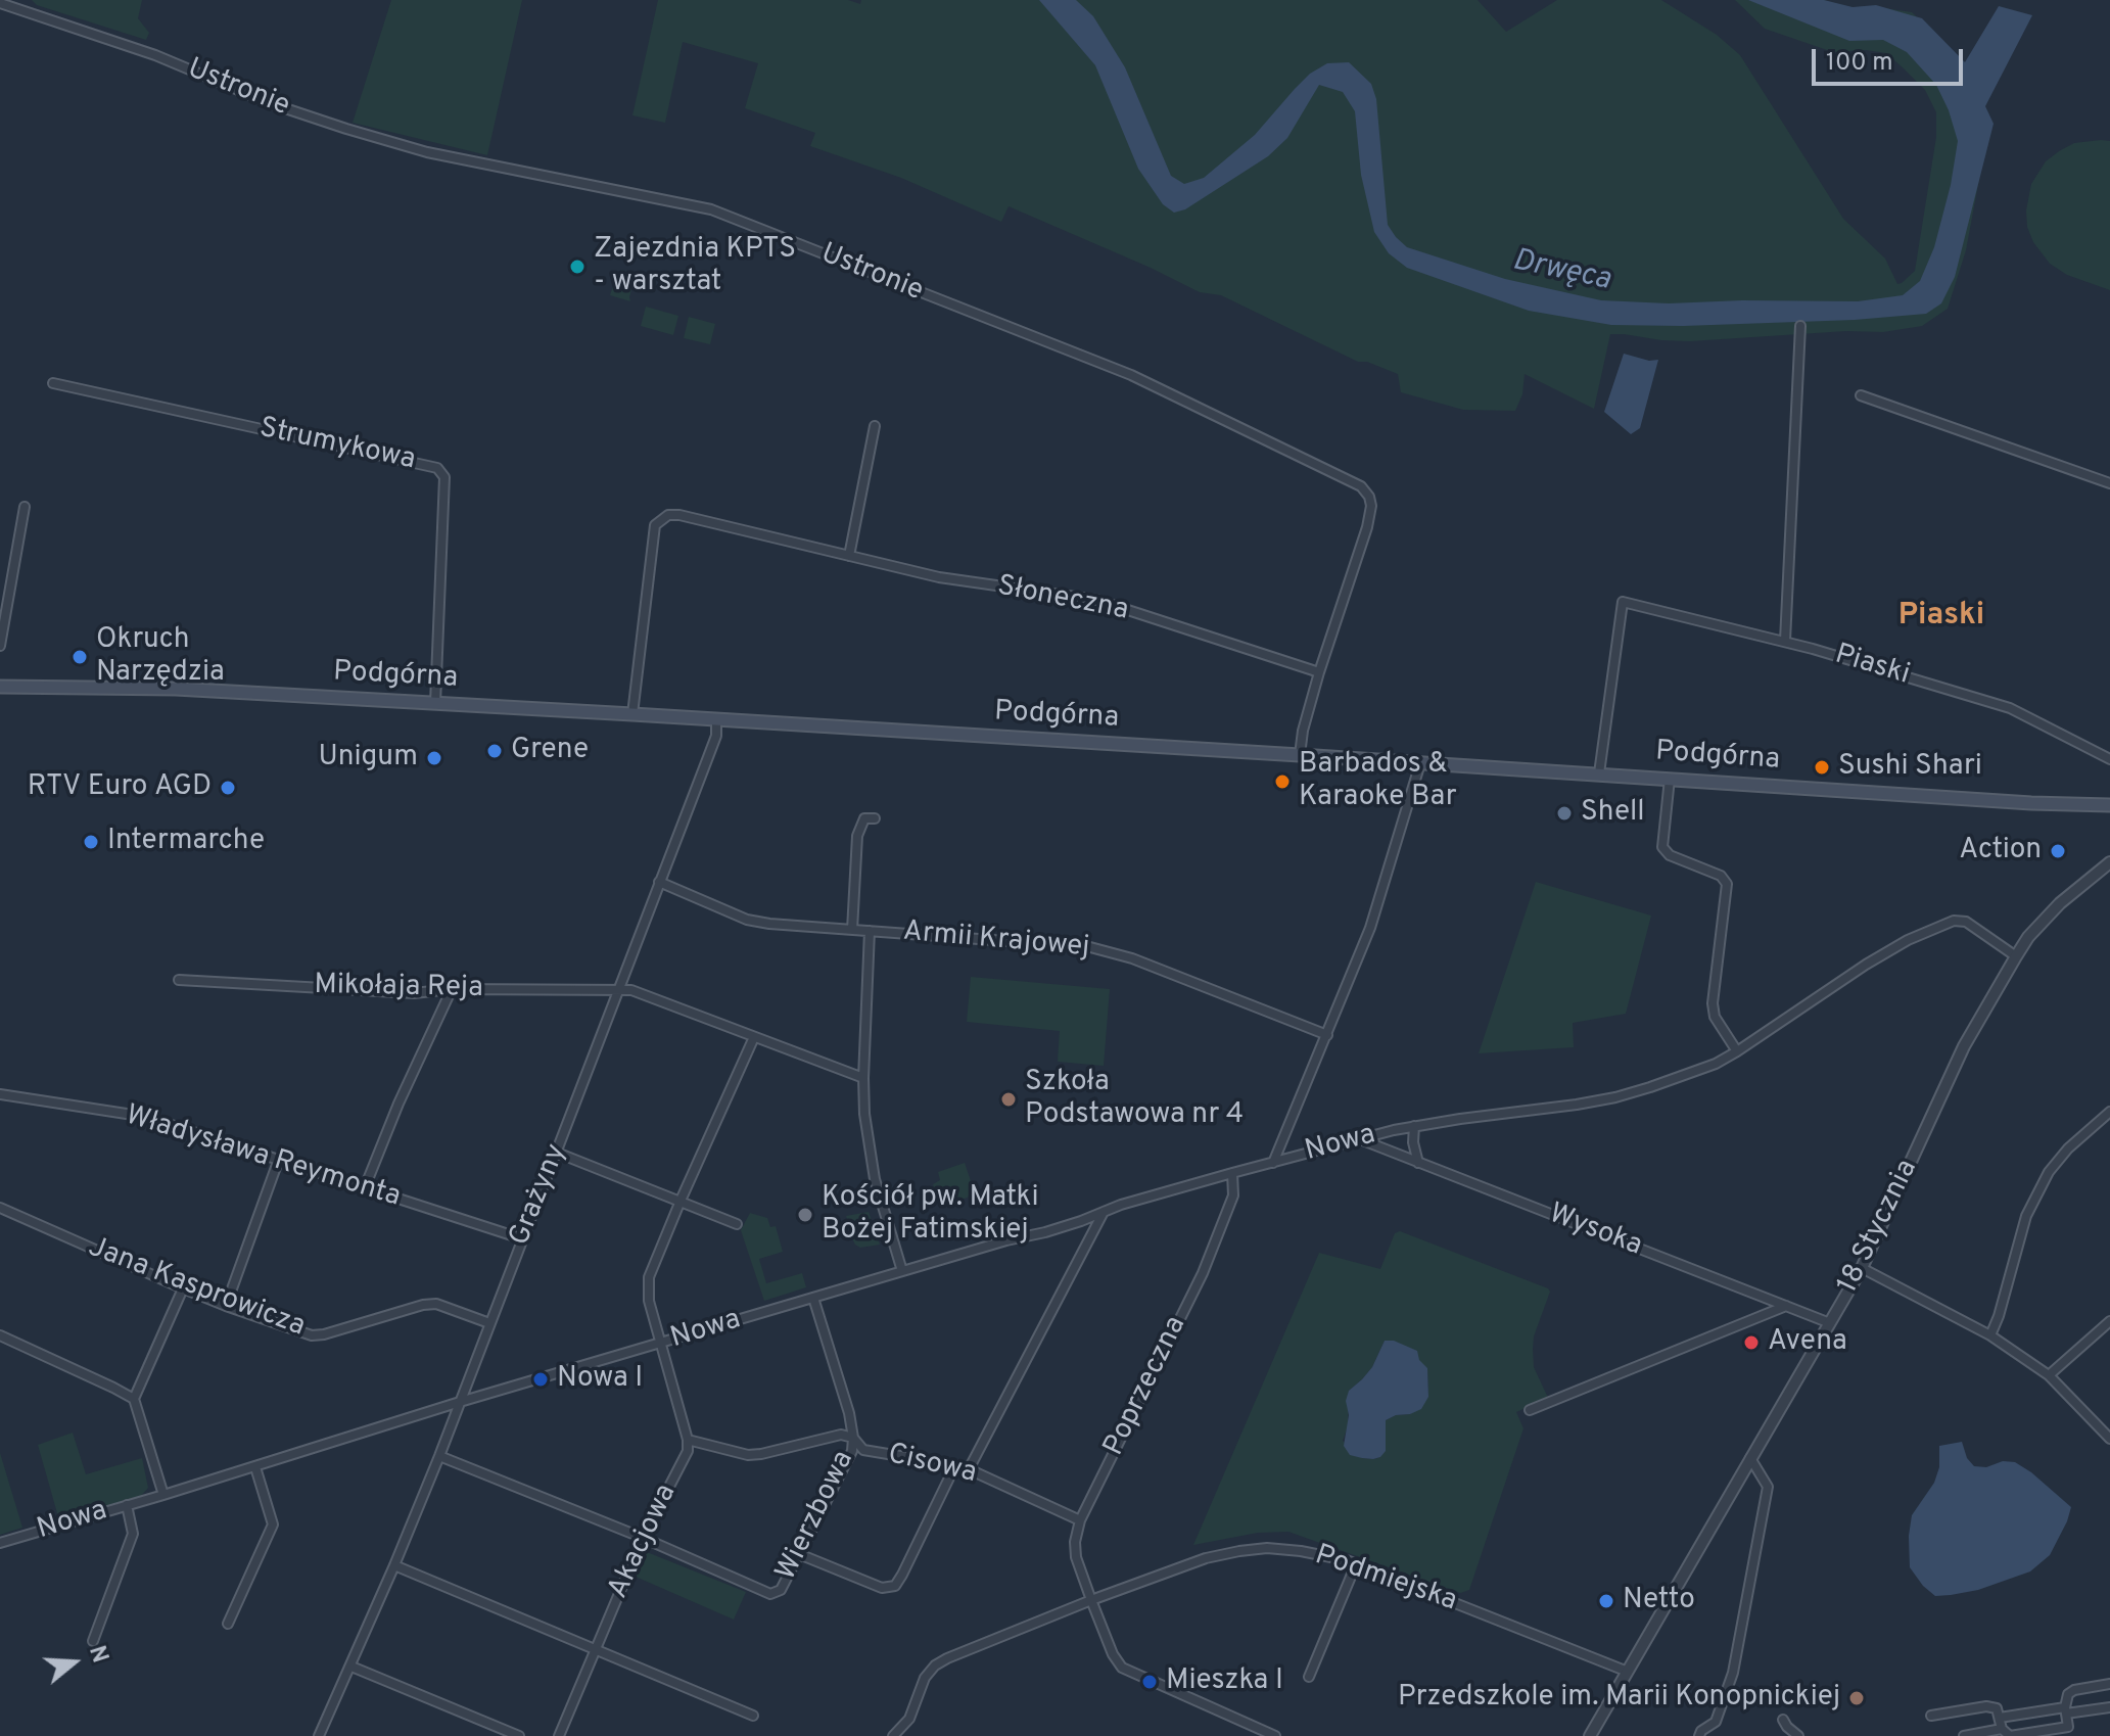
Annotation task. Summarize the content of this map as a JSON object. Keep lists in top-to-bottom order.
{
  "streets": {
    "main road": ["Podgórna"],
    "street": [
      "Ustronie",
      "Strumykowa",
      "Słoneczna",
      "Piaski",
      "Armii Krajowej",
      "Mikołaja Reja",
      "Nowa",
      "Władysława Reymonta",
      "Grażyny",
      "18 Stycznia",
      "Wysoka",
      "Jana Kasprowicza",
      "Poprzeczna",
      "Cisowa",
      "Wierzbowa",
      "Akacjowa",
      "Podmiejska"
    ]
  },
  "crossings": [
    ["Ustronie", "Słoneczna"],
    ["Ustronie", "Podgórna"],
    ["Strumykowa", "Podgórna"],
    ["Słoneczna", "Podgórna"],
    ["Piaski", "Podgórna"],
    ["Podgórna", "Grażyny"],
    ["Armii Krajowej", "Grażyny"],
    ["Mikołaja Reja", "Grażyny"],
    ["Nowa", "Grażyny"],
    ["Nowa", "18 Stycznia"],
    ["Nowa", "Wysoka"],
    ["Nowa", "Poprzeczna"],
    ["Nowa", "Wierzbowa"],
    ["Władysława Reymonta", "Grażyny"],
    ["Grażyny", "Jana Kasprowicza"],
    ["18 Stycznia", "Wysoka"],
    ["18 Stycznia", "Podmiejska"],
    ["Poprzeczna", "Cisowa"],
    ["Poprzeczna", "Podmiejska"],
    ["Cisowa", "Wierzbowa"],
    ["Cisowa", "Akacjowa"],
    ["Wierzbowa", "Akacjowa"]
  ],
  "districts": ["Piaski"],
  "water": ["Drwęca"],
  "places": [
    "Zajezdnia KPTS - warsztat",
    "Okruch Narzędzia",
    "Grene",
    "Unigum",
    "Sushi Shari",
    "Barbados & Karaoke Bar",
    "RTV Euro AGD",
    "Shell",
    "Intermarche",
    "Action",
    "Szkoła Podstawowa nr 4",
    "Kościół pw. Matki Bożej Fatimskiej",
    "Avena",
    "Nowa I",
    "Netto",
    "Mieszka I",
    "Przedszkole im. Marii Konopnickiej"
  ],
  "scale_bar": "100 m",
  "north": "right"
}
